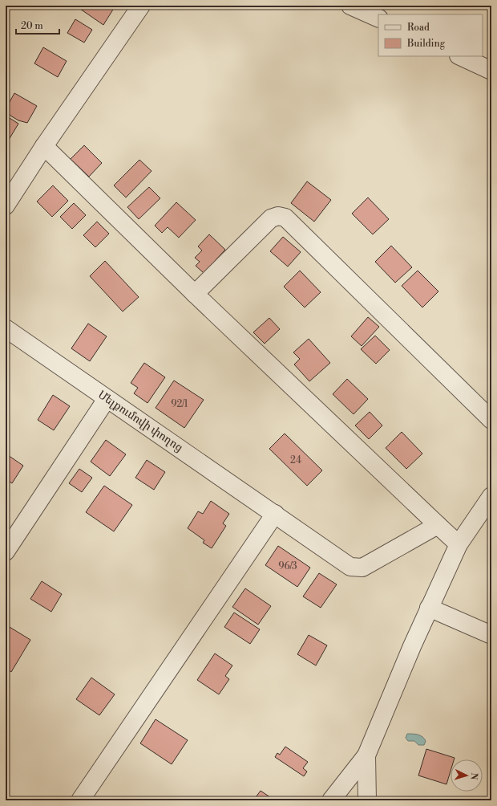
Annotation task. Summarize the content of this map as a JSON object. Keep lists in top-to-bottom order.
{
  "streets": {
    "street": ["Մելքումովի փողոց"]
  },
  "house_numbers": ["92/1", "24", "96/3"],
  "legend": ["Road", "Building"],
  "scale_bar": "20 m",
  "north": "right"
}
